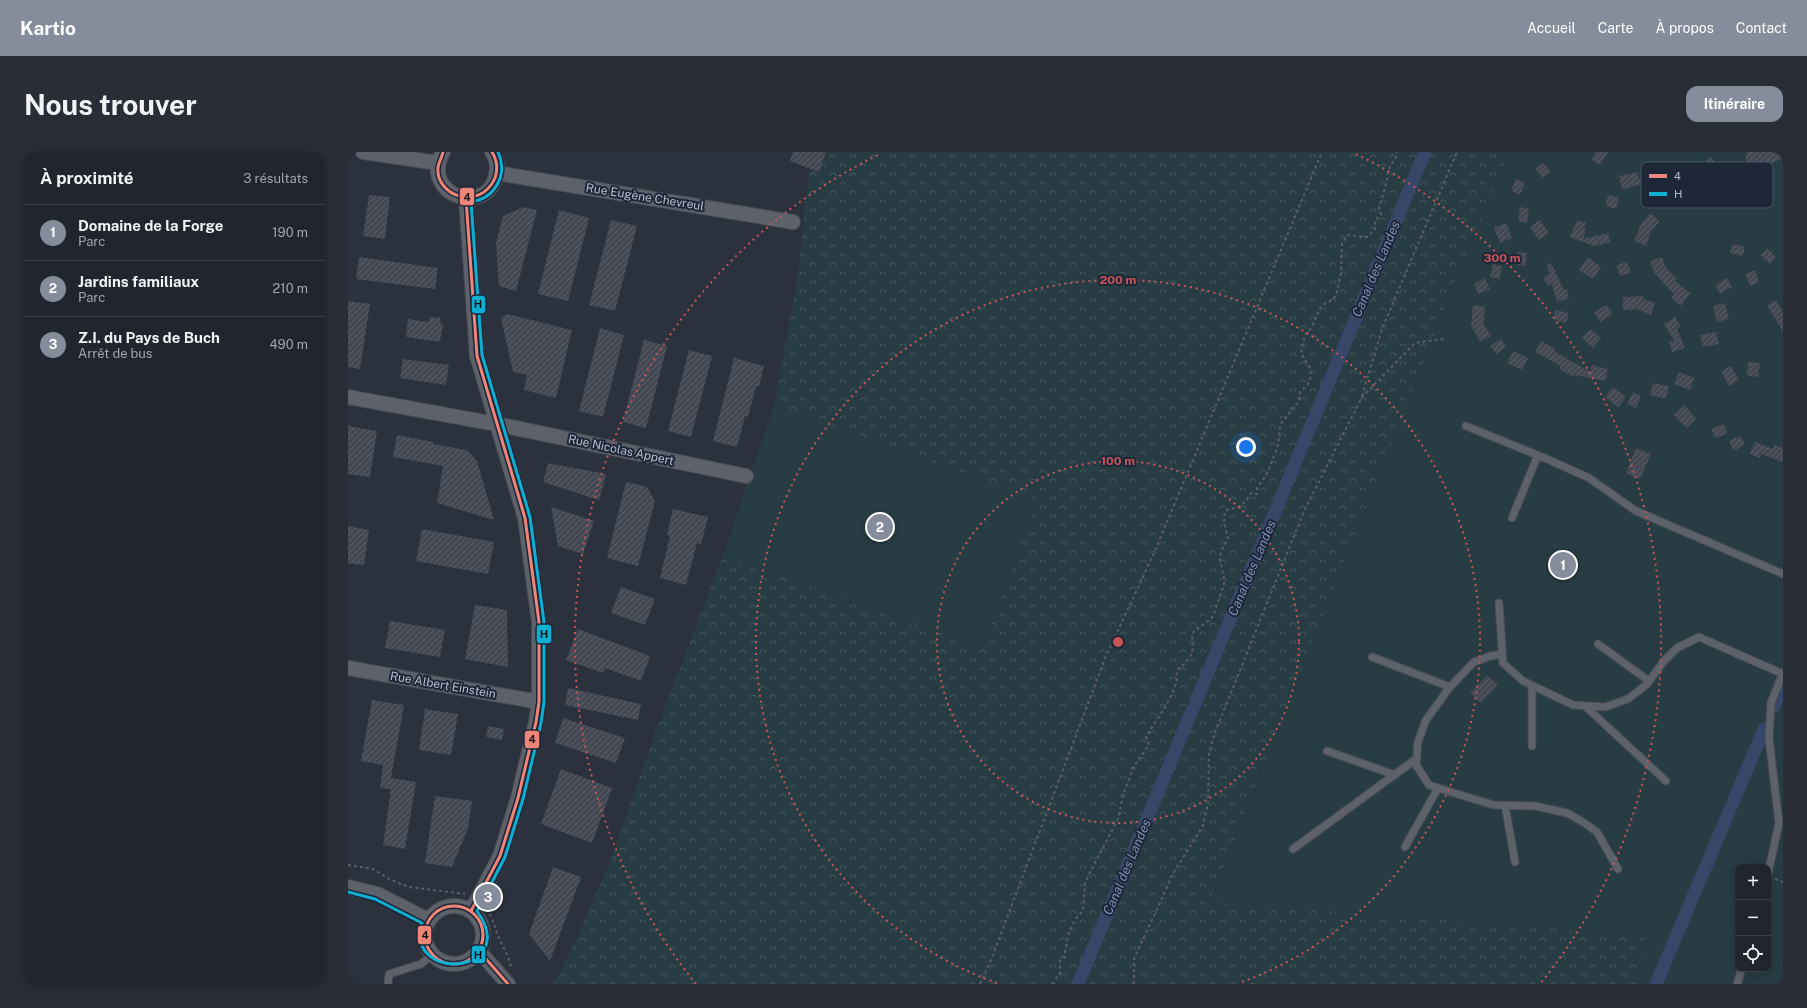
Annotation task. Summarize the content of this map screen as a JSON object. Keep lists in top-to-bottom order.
{
  "streets": {
    "street": ["Rue Eugène Chevreul", "Rue Nicolas Appert", "Rue Albert Einstein"]
  },
  "water": ["Canal des Landes"],
  "lines": ["transit line 4", "transit line H"],
  "legend": ["4", "H"],
  "page": {
    "header": "Kartio",
    "nav": [
      "Accueil",
      "Carte",
      "À propos",
      "Contact"
    ],
    "buttons": "Itinéraire",
    "title": "Nous trouver",
    "heading": ["À proximité", "3 résultats"],
    "list": [
      {
        "mark": "1",
        "name": "Domaine de la Forge",
        "note": "Parc",
        "value": "190 m"
      },
      {
        "mark": "2",
        "name": "Jardins familiaux",
        "note": "Parc",
        "value": "210 m"
      },
      {
        "mark": "3",
        "name": "Z.I. du Pays de Buch",
        "note": "Arrêt de bus",
        "value": "490 m"
      }
    ],
    "pins": ["2", "1", "3"],
    "map_buttons": ["+", "−"]
  },
  "rings": ["300 m", "200 m", "100 m"]
}
